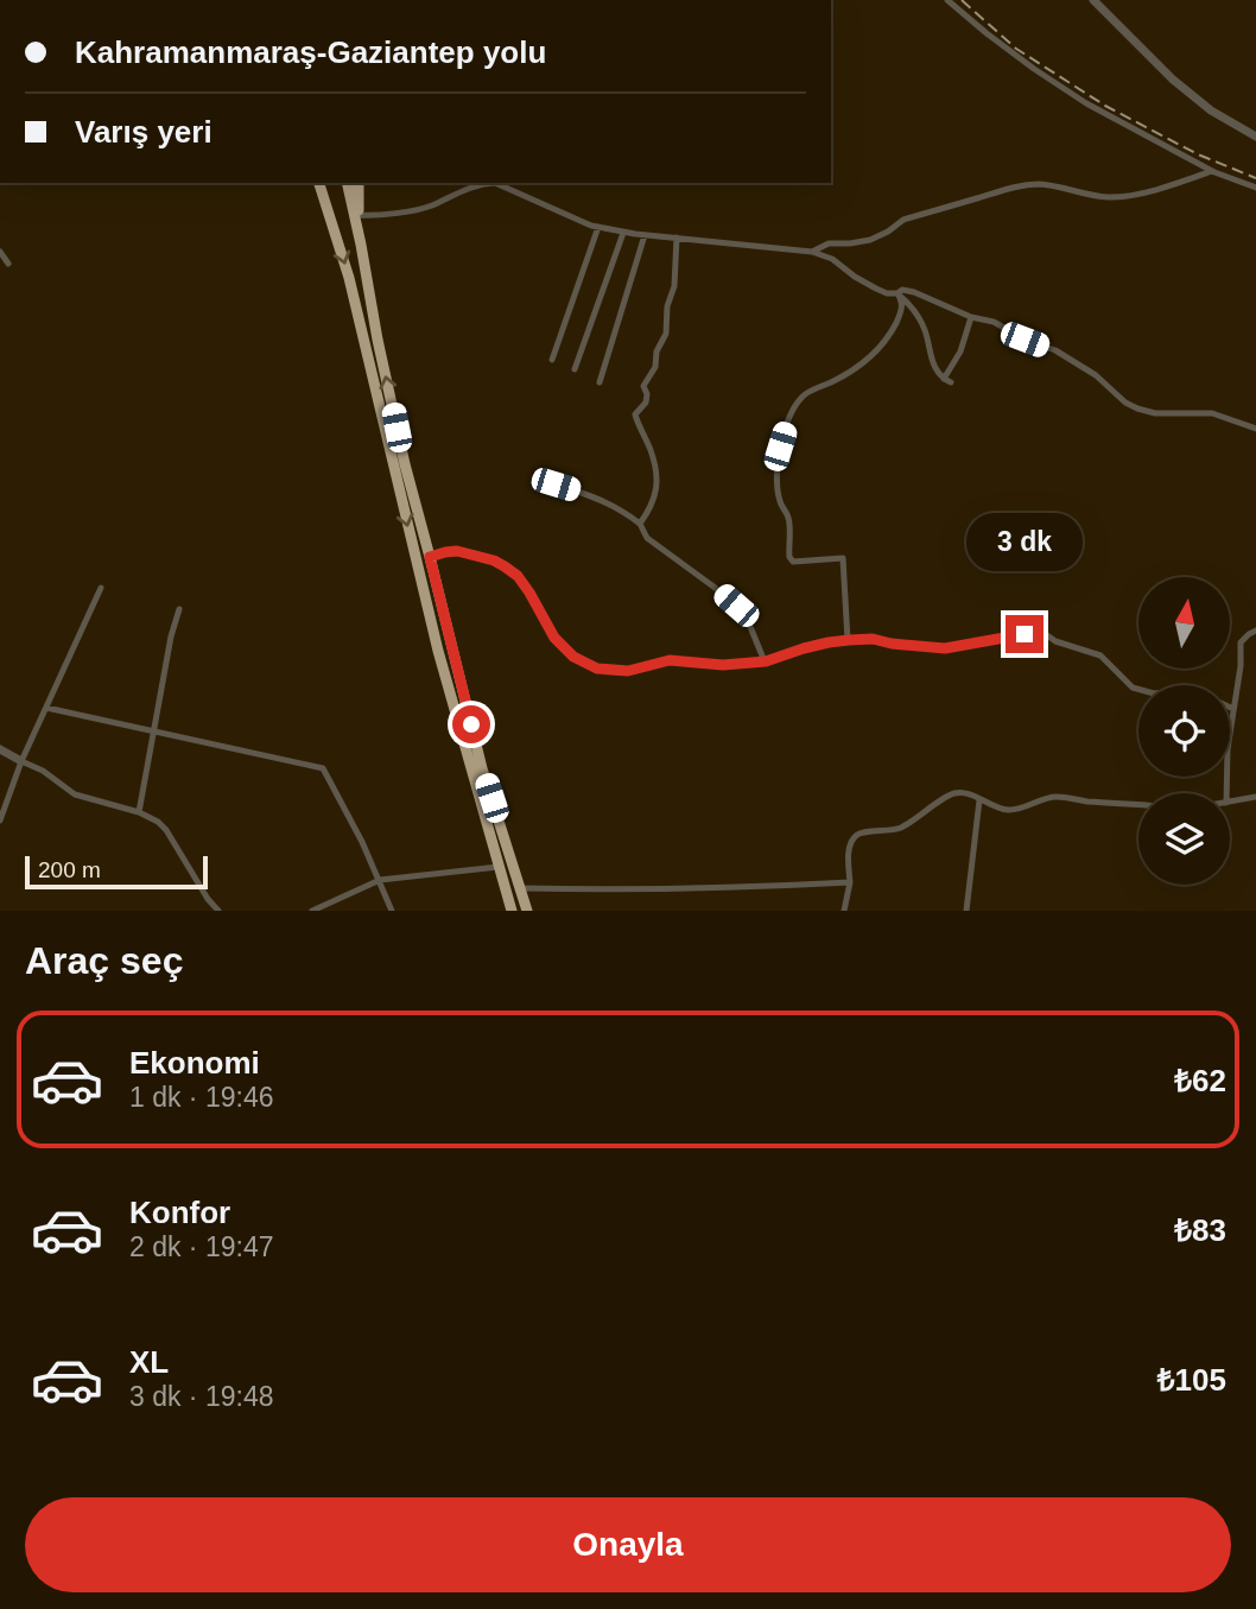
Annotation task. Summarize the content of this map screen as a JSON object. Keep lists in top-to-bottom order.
{
  "scale_bar": "200 m",
  "north": "top",
  "page": {
    "banner": ["Kahramanmaraş-Gaziantep yolu", "Varış yeri"],
    "bubble": "3 dk",
    "scale": "200 m",
    "heading": "Araç seç",
    "list": [
      {
        "name": "Ekonomi",
        "note": "1 dk · 19:46",
        "value": "₺62"
      },
      {
        "name": "Konfor",
        "note": "2 dk · 19:47",
        "value": "₺83"
      },
      {
        "name": "XL",
        "note": "3 dk · 19:48",
        "value": "₺105"
      }
    ],
    "buttons": "Onayla"
  }
}
